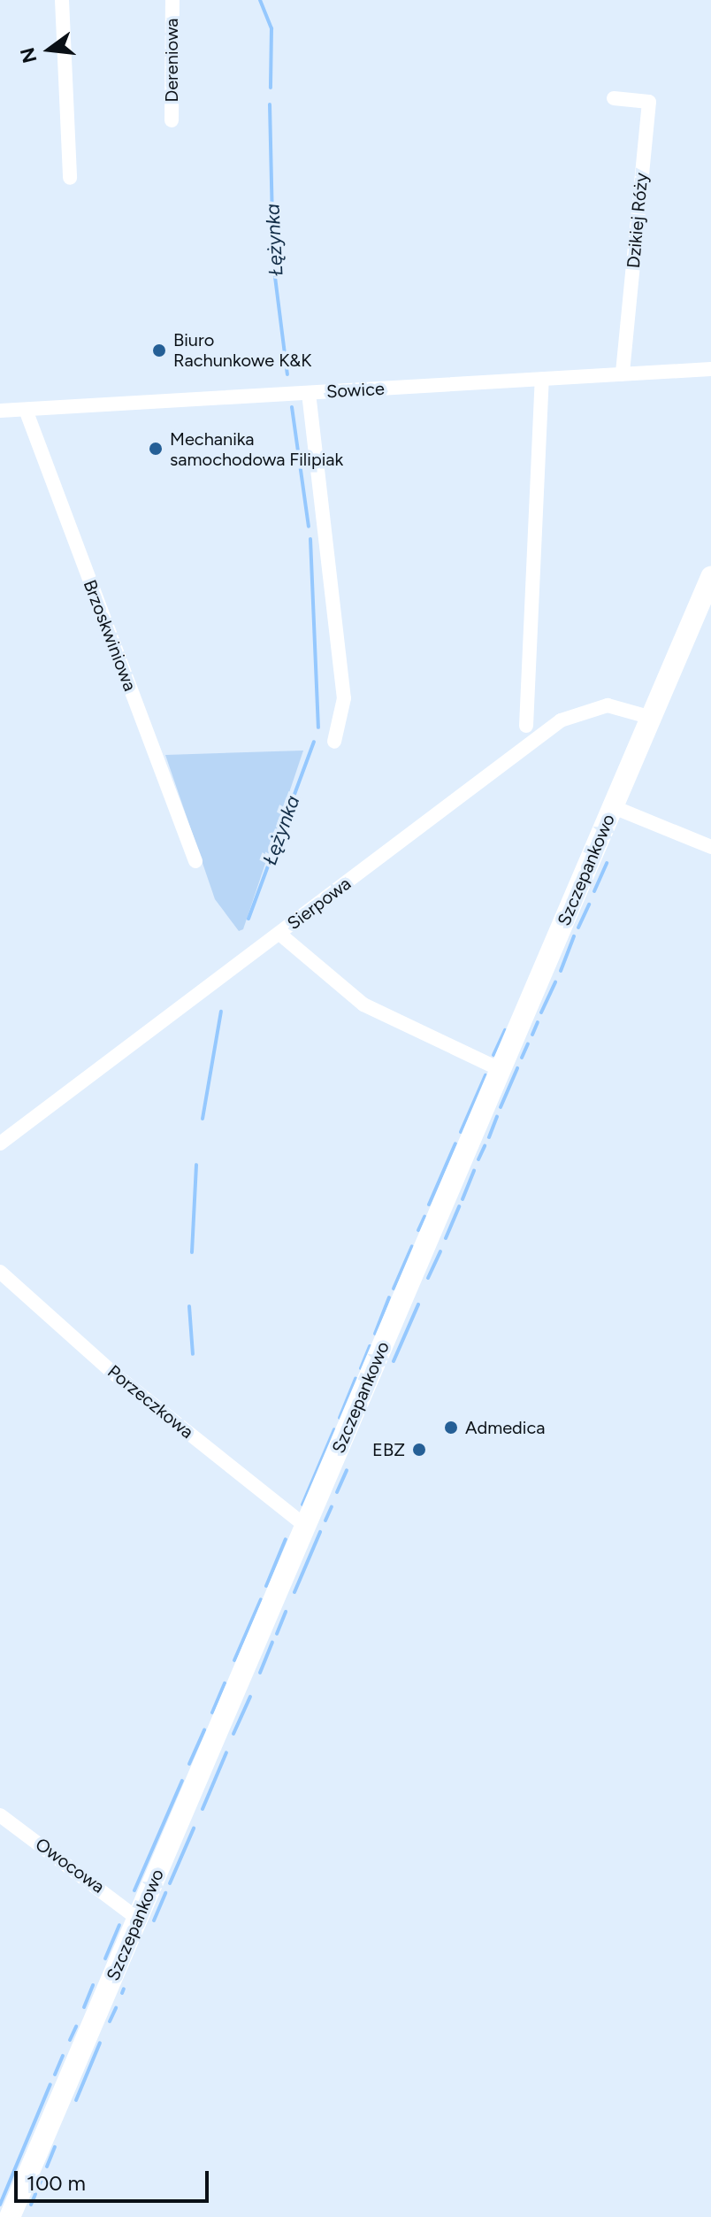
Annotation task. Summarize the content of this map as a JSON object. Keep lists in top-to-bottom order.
{
  "streets": {
    "street": [
      "Dereniowa",
      "Dzikiej Róży",
      "Sowice",
      "Brzoskwiniowa",
      "Szczepankowo",
      "Sierpowa",
      "Porzeczkowa",
      "Owocowa"
    ]
  },
  "crossings": [
    ["Dzikiej Róży", "Sowice"],
    ["Sowice", "Brzoskwiniowa"],
    ["Szczepankowo", "Sierpowa"],
    ["Szczepankowo", "Porzeczkowa"],
    ["Szczepankowo", "Owocowa"]
  ],
  "water": ["Łężynka"],
  "places": [
    "Biuro Rachunkowe K&K",
    "Mechanika samochodowa Filipiak",
    "Admedica",
    "EBZ"
  ],
  "scale_bar": "100 m",
  "north": "left"
}
